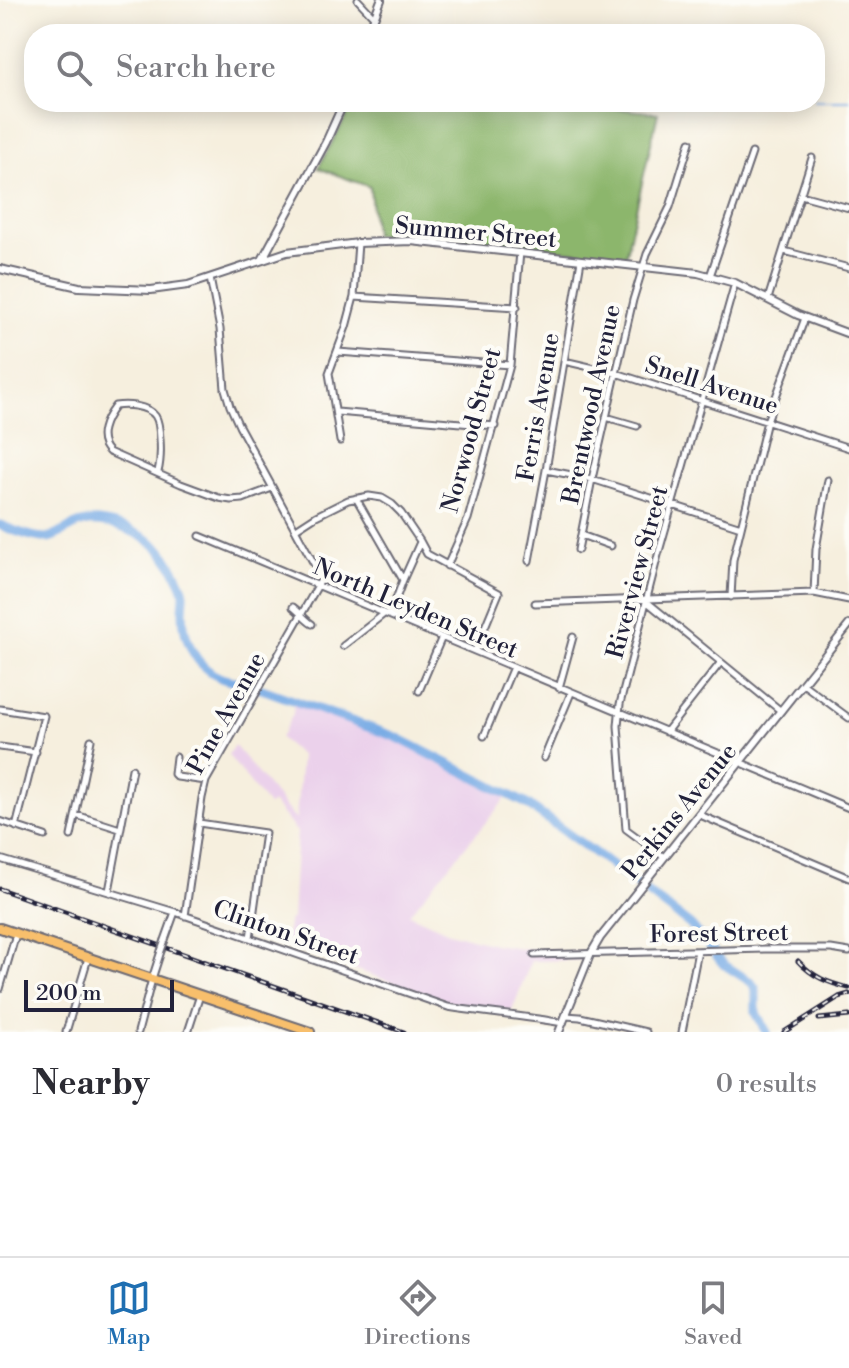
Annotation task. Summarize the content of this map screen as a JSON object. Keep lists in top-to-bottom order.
{
  "streets": {
    "street": [
      "Summer Street",
      "Snell Avenue",
      "Brentwood Avenue",
      "Ferris Avenue",
      "Norwood Street",
      "Riverview Street",
      "North Leyden Street",
      "Pine Avenue",
      "Perkins Avenue",
      "Clinton Street",
      "Forest Street"
    ]
  },
  "crossings": [
    ["Summer Street", "Brentwood Avenue"],
    ["Summer Street", "Ferris Avenue"],
    ["Summer Street", "Norwood Street"],
    ["Summer Street", "Riverview Street"],
    ["Snell Avenue", "Brentwood Avenue"],
    ["Snell Avenue", "Ferris Avenue"],
    ["Snell Avenue", "Riverview Street"],
    ["Riverview Street", "North Leyden Street"],
    ["Riverview Street", "Perkins Avenue"],
    ["North Leyden Street", "Pine Avenue"],
    ["North Leyden Street", "Perkins Avenue"],
    ["Pine Avenue", "Clinton Street"],
    ["Perkins Avenue", "Clinton Street"],
    ["Perkins Avenue", "Forest Street"]
  ],
  "scale_bar": "200 m",
  "page": {
    "search": "Search here",
    "scale": "200 m",
    "heading": ["Nearby", "0 results"],
    "nav": ["Map", "Directions", "Saved"]
  }
}
